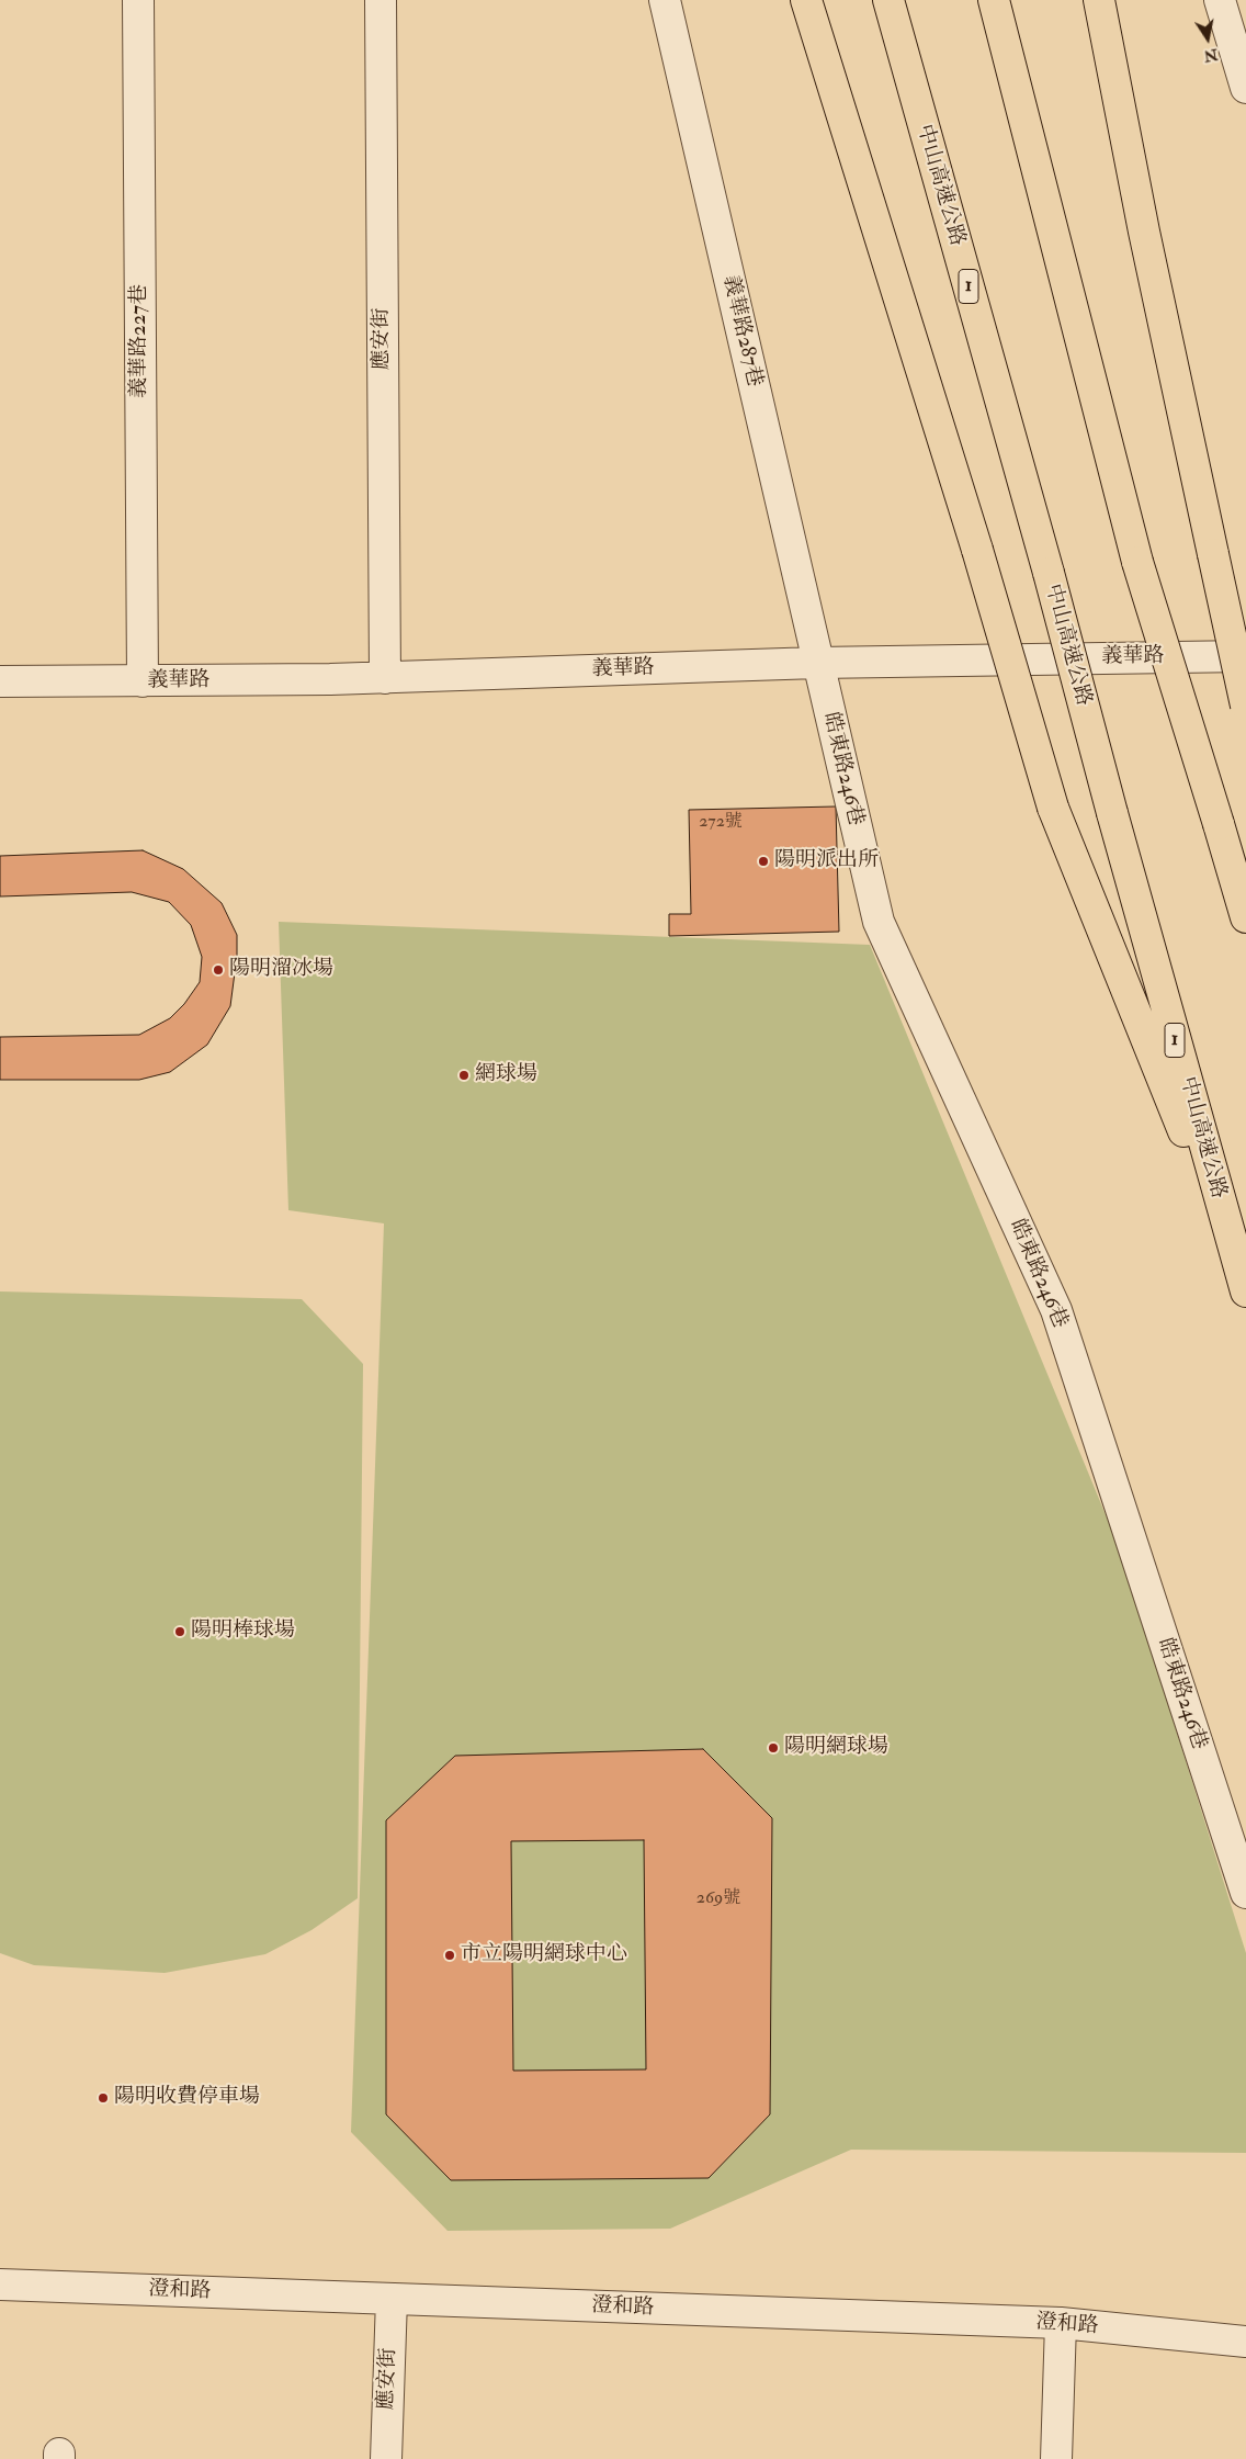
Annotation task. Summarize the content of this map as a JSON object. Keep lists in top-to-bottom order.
{
  "streets": {
    "highway": ["中山高速公路", "1"],
    "street": [
      "義華路287巷",
      "應安街",
      "義華路227巷",
      "義華路",
      "皓東路246巷",
      "澄和路"
    ]
  },
  "crossings": [
    ["義華路287巷", "義華路"],
    ["義華路287巷", "皓東路246巷"],
    ["應安街", "義華路"],
    ["應安街", "澄和路"],
    ["義華路227巷", "義華路"],
    ["義華路", "皓東路246巷"]
  ],
  "places": [
    "陽明派出所",
    "陽明溜冰場",
    "網球場",
    "陽明棒球場",
    "陽明網球場",
    "市立陽明網球中心",
    "陽明收費停車場"
  ],
  "house_numbers": ["272號", "269號"],
  "north": "bottom"
}
